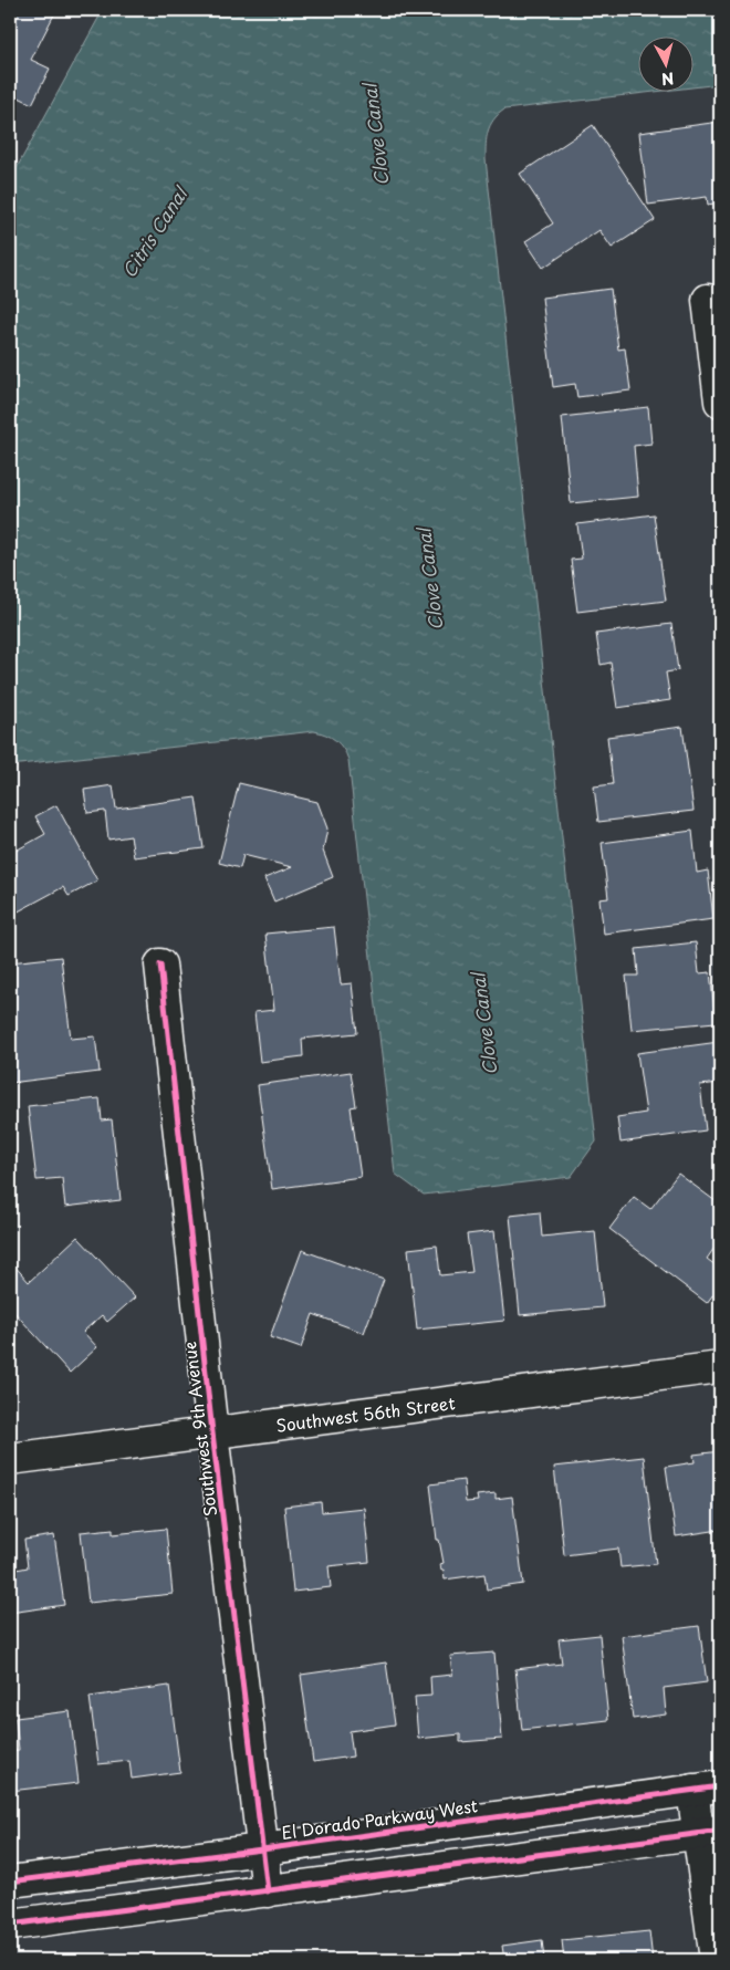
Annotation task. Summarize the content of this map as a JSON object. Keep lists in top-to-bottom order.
{
  "streets": {
    "street": ["Southwest 56th Street", "Southwest 9th Avenue", "El Dorado Parkway West"]
  },
  "crossings": [
    ["Southwest 56th Street", "Southwest 9th Avenue"],
    ["Southwest 9th Avenue", "El Dorado Parkway West"]
  ],
  "water": ["Clove Canal", "Citris Canal"],
  "north": "bottom"
}
